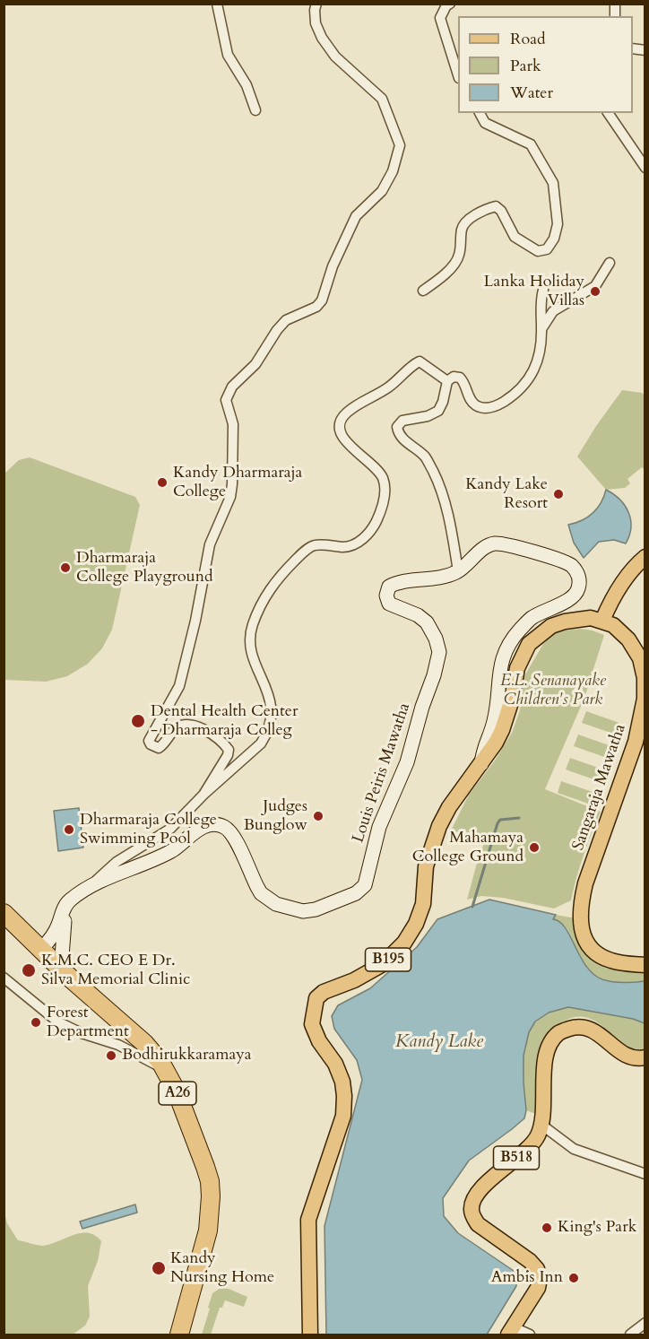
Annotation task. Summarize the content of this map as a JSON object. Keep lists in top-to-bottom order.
{
  "streets": {
    "highway": ["A26"],
    "main road": [
      "Louis Peiris Mawatha",
      "Sangaraja Mawatha",
      "B195",
      "B518"
    ]
  },
  "crossings": [
    ["Louis Peiris Mawatha", "B195"],
    ["Louis Peiris Mawatha", "A26"],
    ["Sangaraja Mawatha", "B195"]
  ],
  "water": ["Kandy Lake"],
  "parks": ["E.L. Senanayake Children's Park"],
  "places": [
    "Lanka Holiday Villas",
    "Kandy Dharmaraja College",
    "Kandy Lake Resort",
    "Dharmaraja College Playground",
    "Dental Health Center - Dharmaraja Colleg",
    "Judges Bunglow",
    "Dharmaraja College Swimming Pool",
    "Mahamaya College Ground",
    "K.M.C. CEO E Dr. Silva Memorial Clinic",
    "Forest Department",
    "Bodhirukkaramaya",
    "King's Park",
    "Kandy Nursing Home",
    "Ambis Inn"
  ],
  "legend": ["Road", "Park", "Water"]
}
